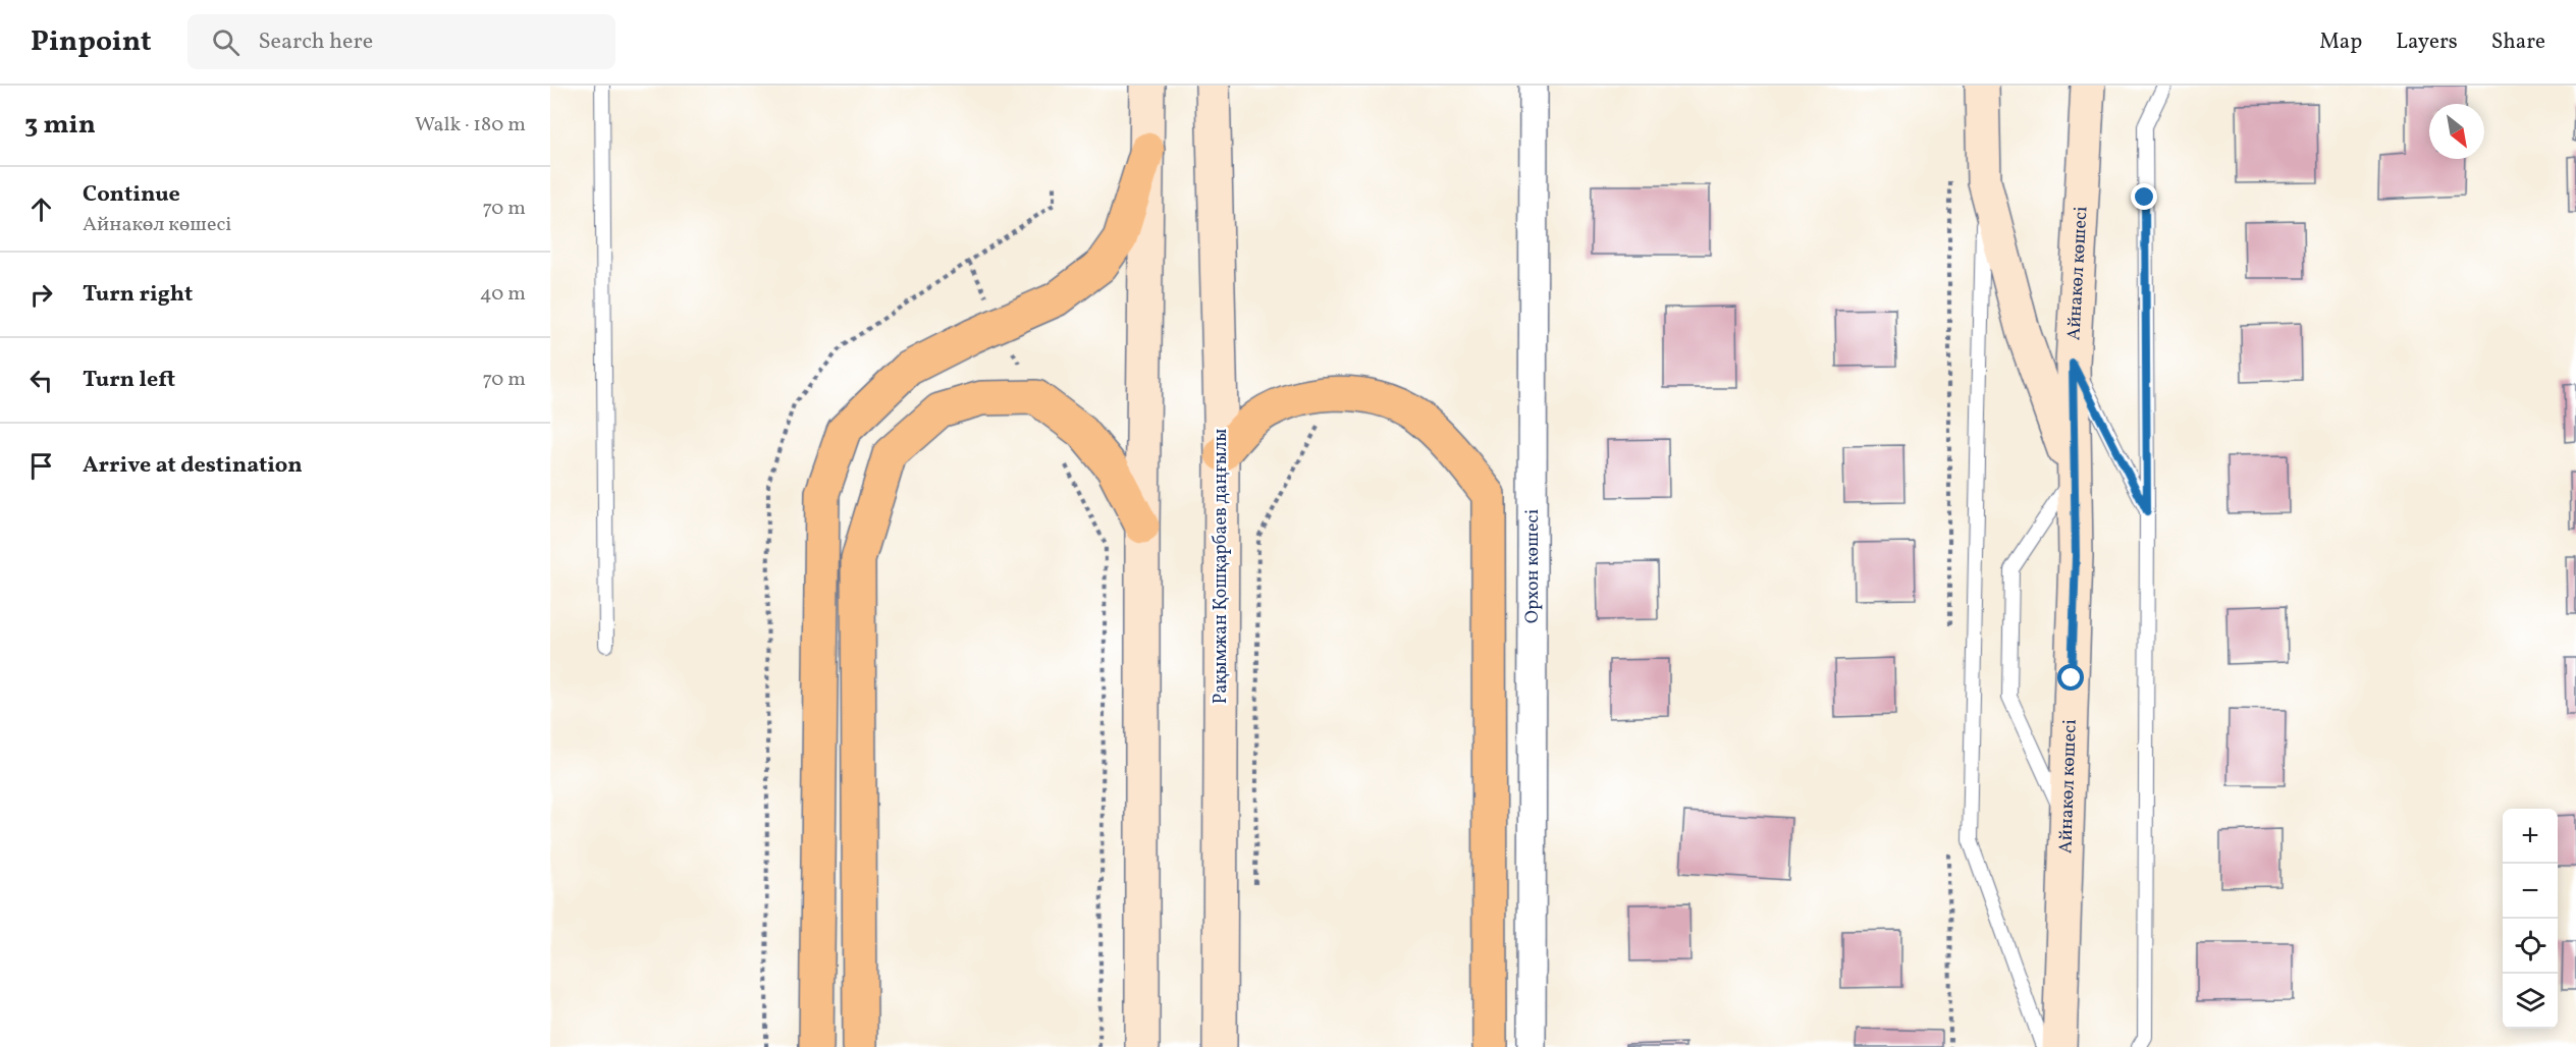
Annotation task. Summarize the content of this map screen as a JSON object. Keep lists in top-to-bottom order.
{
  "streets": {
    "main road": ["Айнакөл көшесі", "Рақымжан Қошқарбаев даңғылы"],
    "street": ["Орхон көшесі"]
  },
  "north": "bottom right",
  "page": {
    "header": "Pinpoint",
    "search": "Search here",
    "nav": ["Map", "Layers", "Share"],
    "heading": ["3 min", "Walk · 180 m"],
    "list": [
      ["Continue", "Айнакөл көшесі", "70 m"],
      ["Turn right", "40 m"],
      ["Turn left", "70 m"],
      "Arrive at destination"
    ],
    "map_buttons": ["+", "−"]
  }
}
